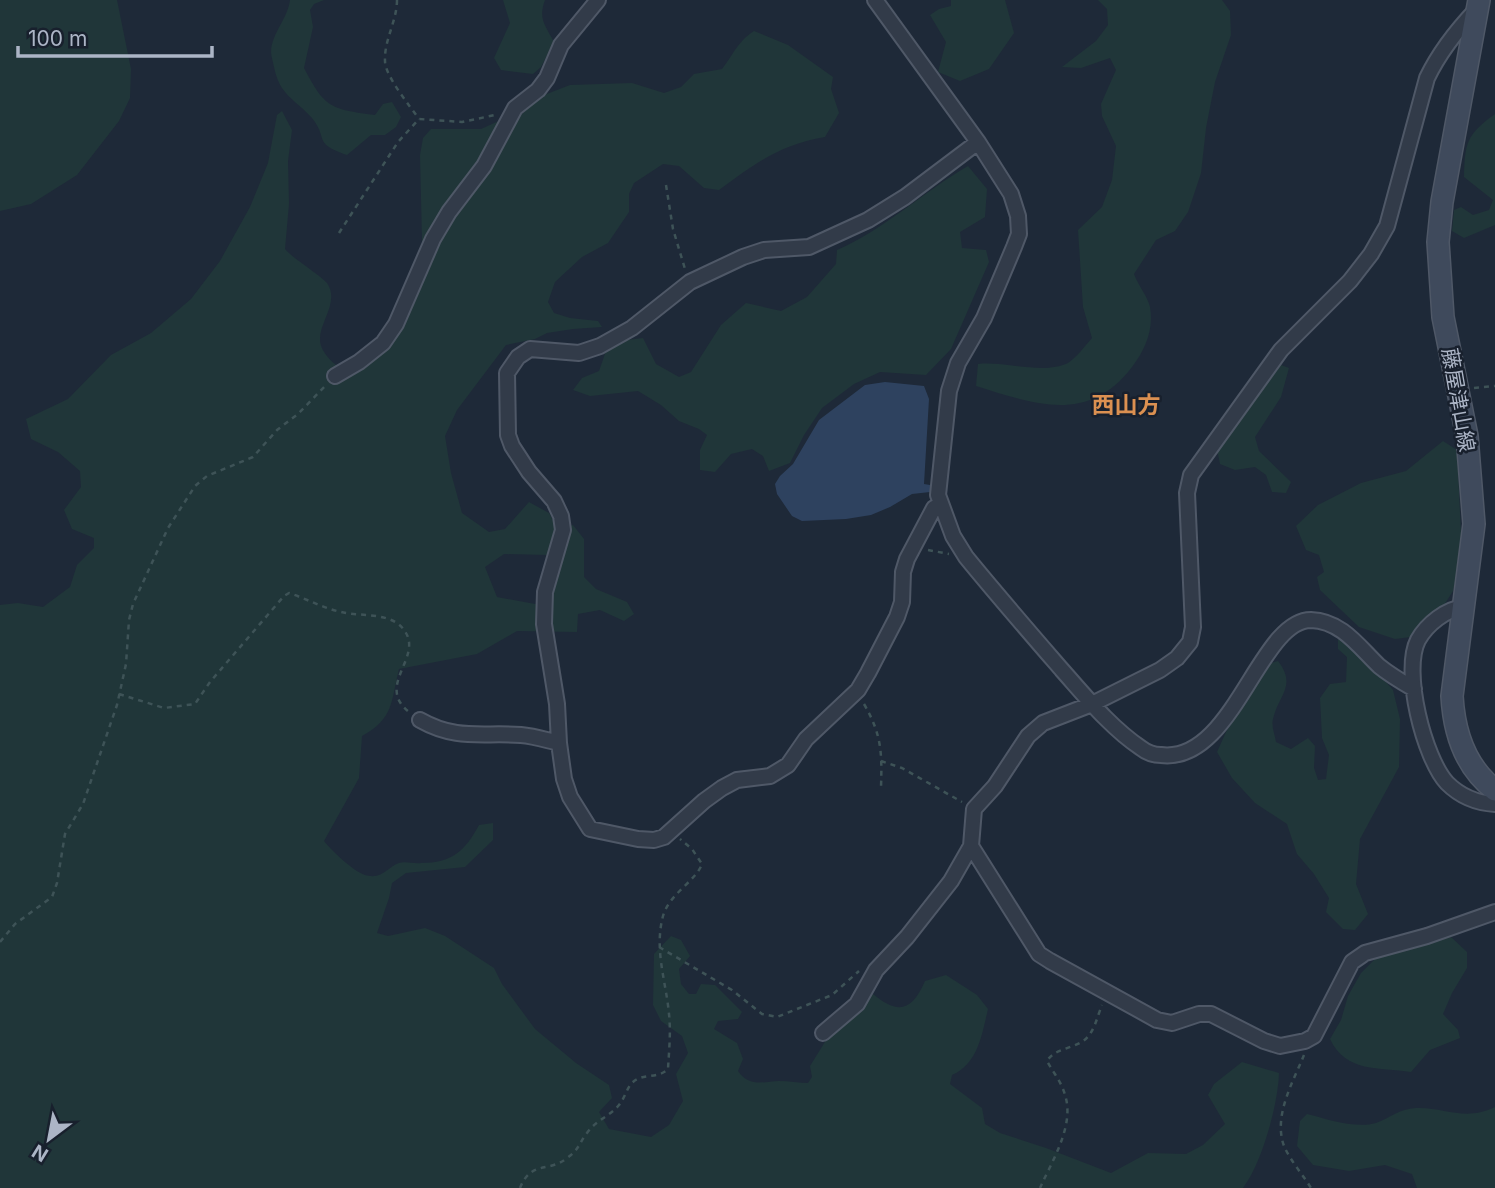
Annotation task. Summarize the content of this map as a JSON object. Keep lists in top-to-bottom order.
{
  "streets": {
    "main road": ["藤屋津山線"]
  },
  "districts": ["西山方"],
  "scale_bar": "100 m",
  "north": "bottom left"
}
